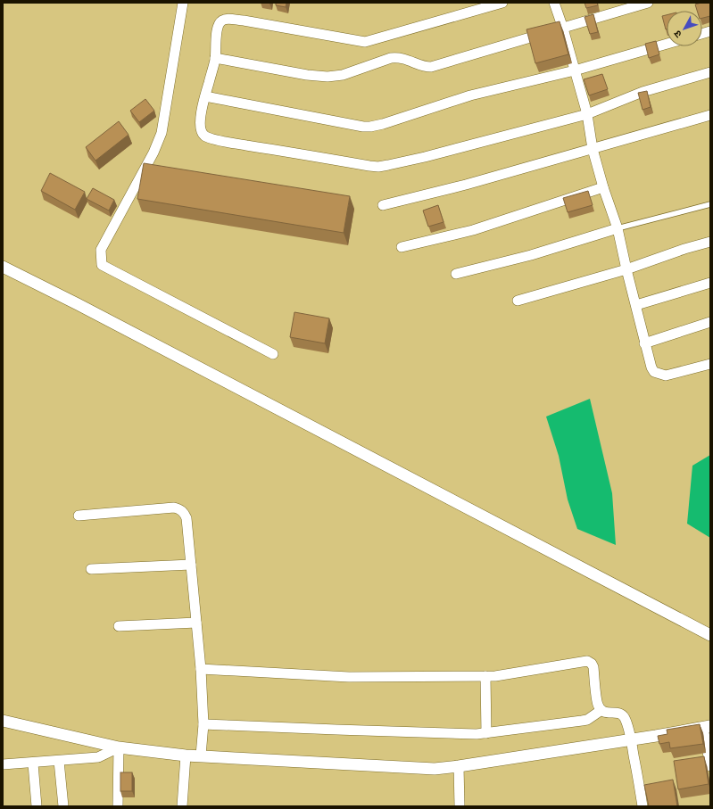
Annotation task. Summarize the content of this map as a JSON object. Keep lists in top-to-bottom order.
{
  "north": "bottom left"
}
